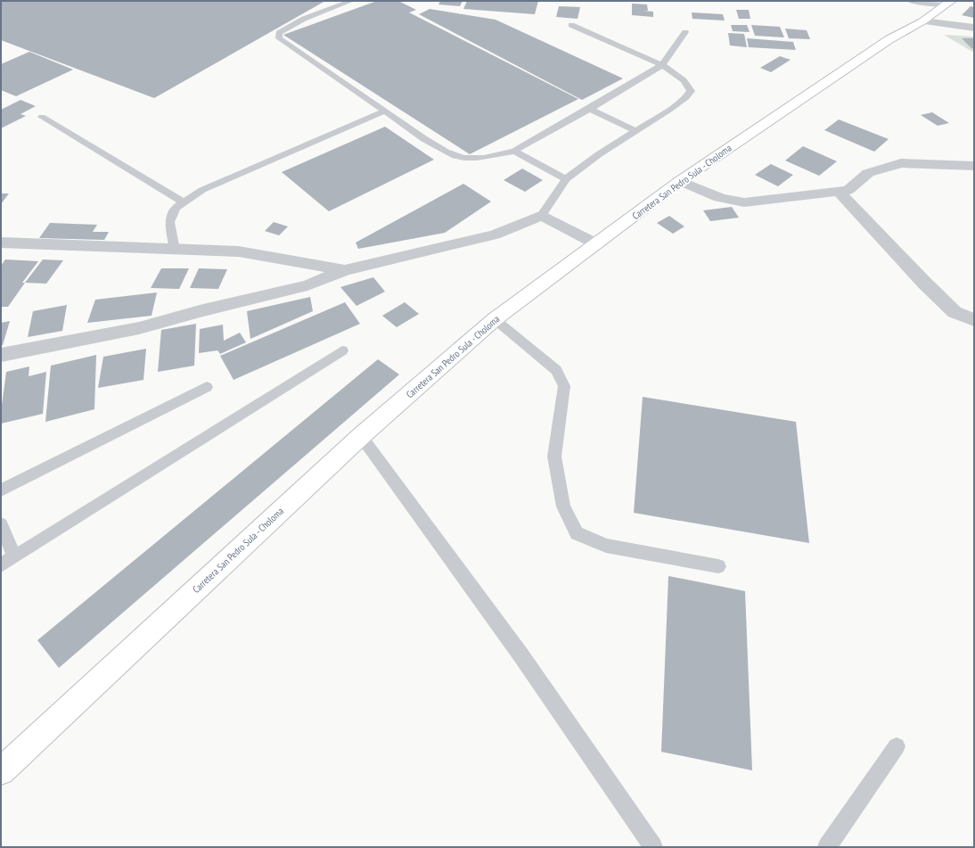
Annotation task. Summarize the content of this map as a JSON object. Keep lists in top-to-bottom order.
{
  "streets": {
    "main road": ["Carretera San Pedro Sula - Choloma"]
  }
}
